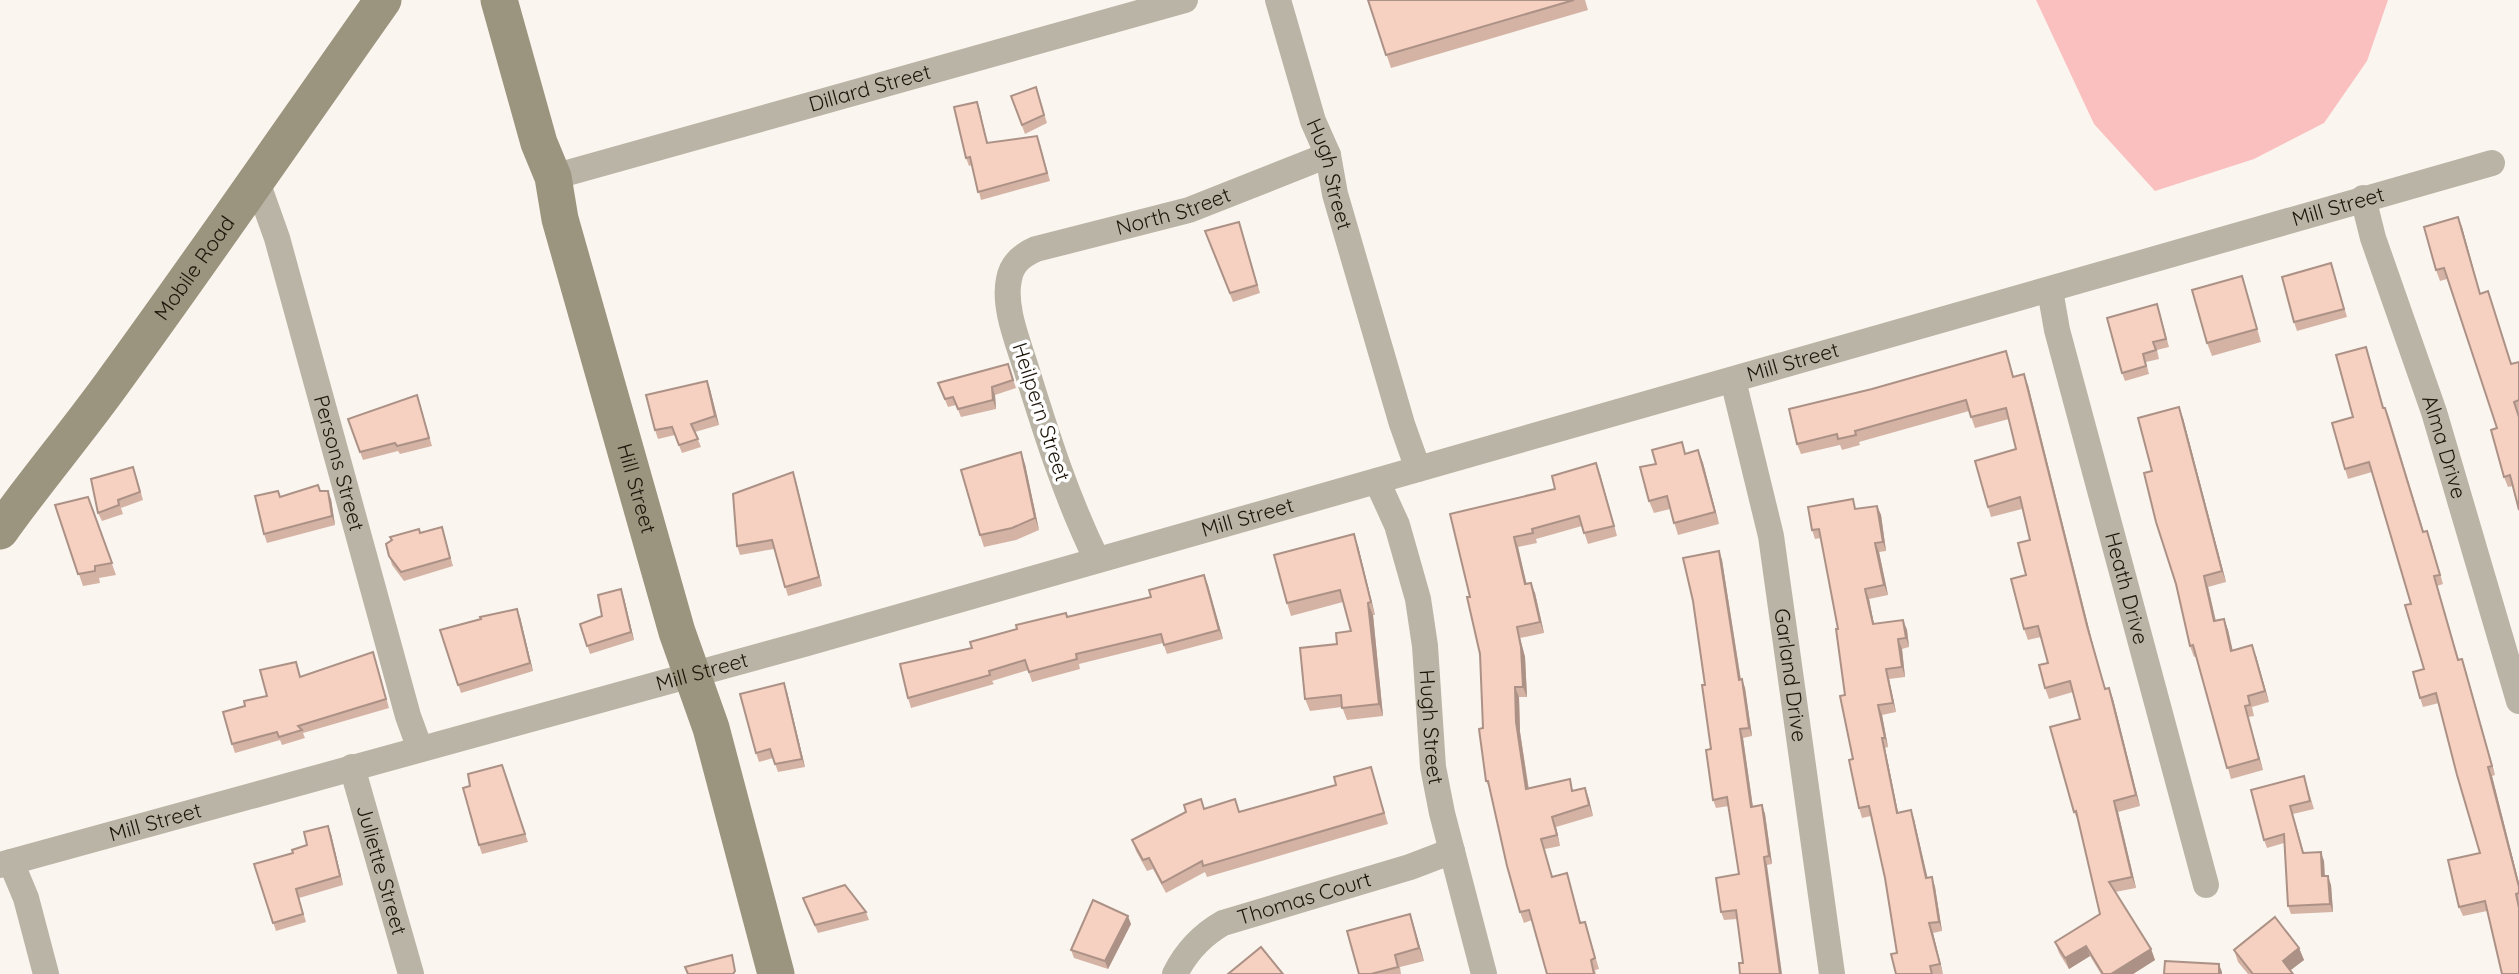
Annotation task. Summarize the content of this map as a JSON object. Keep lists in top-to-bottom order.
{
  "streets": {
    "street": [
      "Dillard Street",
      "Hugh Street",
      "Mill Street",
      "North Street",
      "Mobile Road",
      "Heilpern Street",
      "Alma Drive",
      "Persons Street",
      "Hill Street",
      "Heath Drive",
      "Garland Drive",
      "Juliette Street",
      "Thomas Court"
    ]
  },
  "crossings": [
    ["Dillard Street", "Hill Street"],
    ["Hugh Street", "Mill Street"],
    ["Hugh Street", "North Street"],
    ["Hugh Street", "Thomas Court"],
    ["Mill Street", "Heilpern Street"],
    ["Mill Street", "Alma Drive"],
    ["Mill Street", "Persons Street"],
    ["Mill Street", "Hill Street"],
    ["Mill Street", "Heath Drive"],
    ["Mill Street", "Garland Drive"],
    ["Mill Street", "Juliette Street"],
    ["North Street", "Heilpern Street"],
    ["Mobile Road", "Persons Street"]
  ]
}
